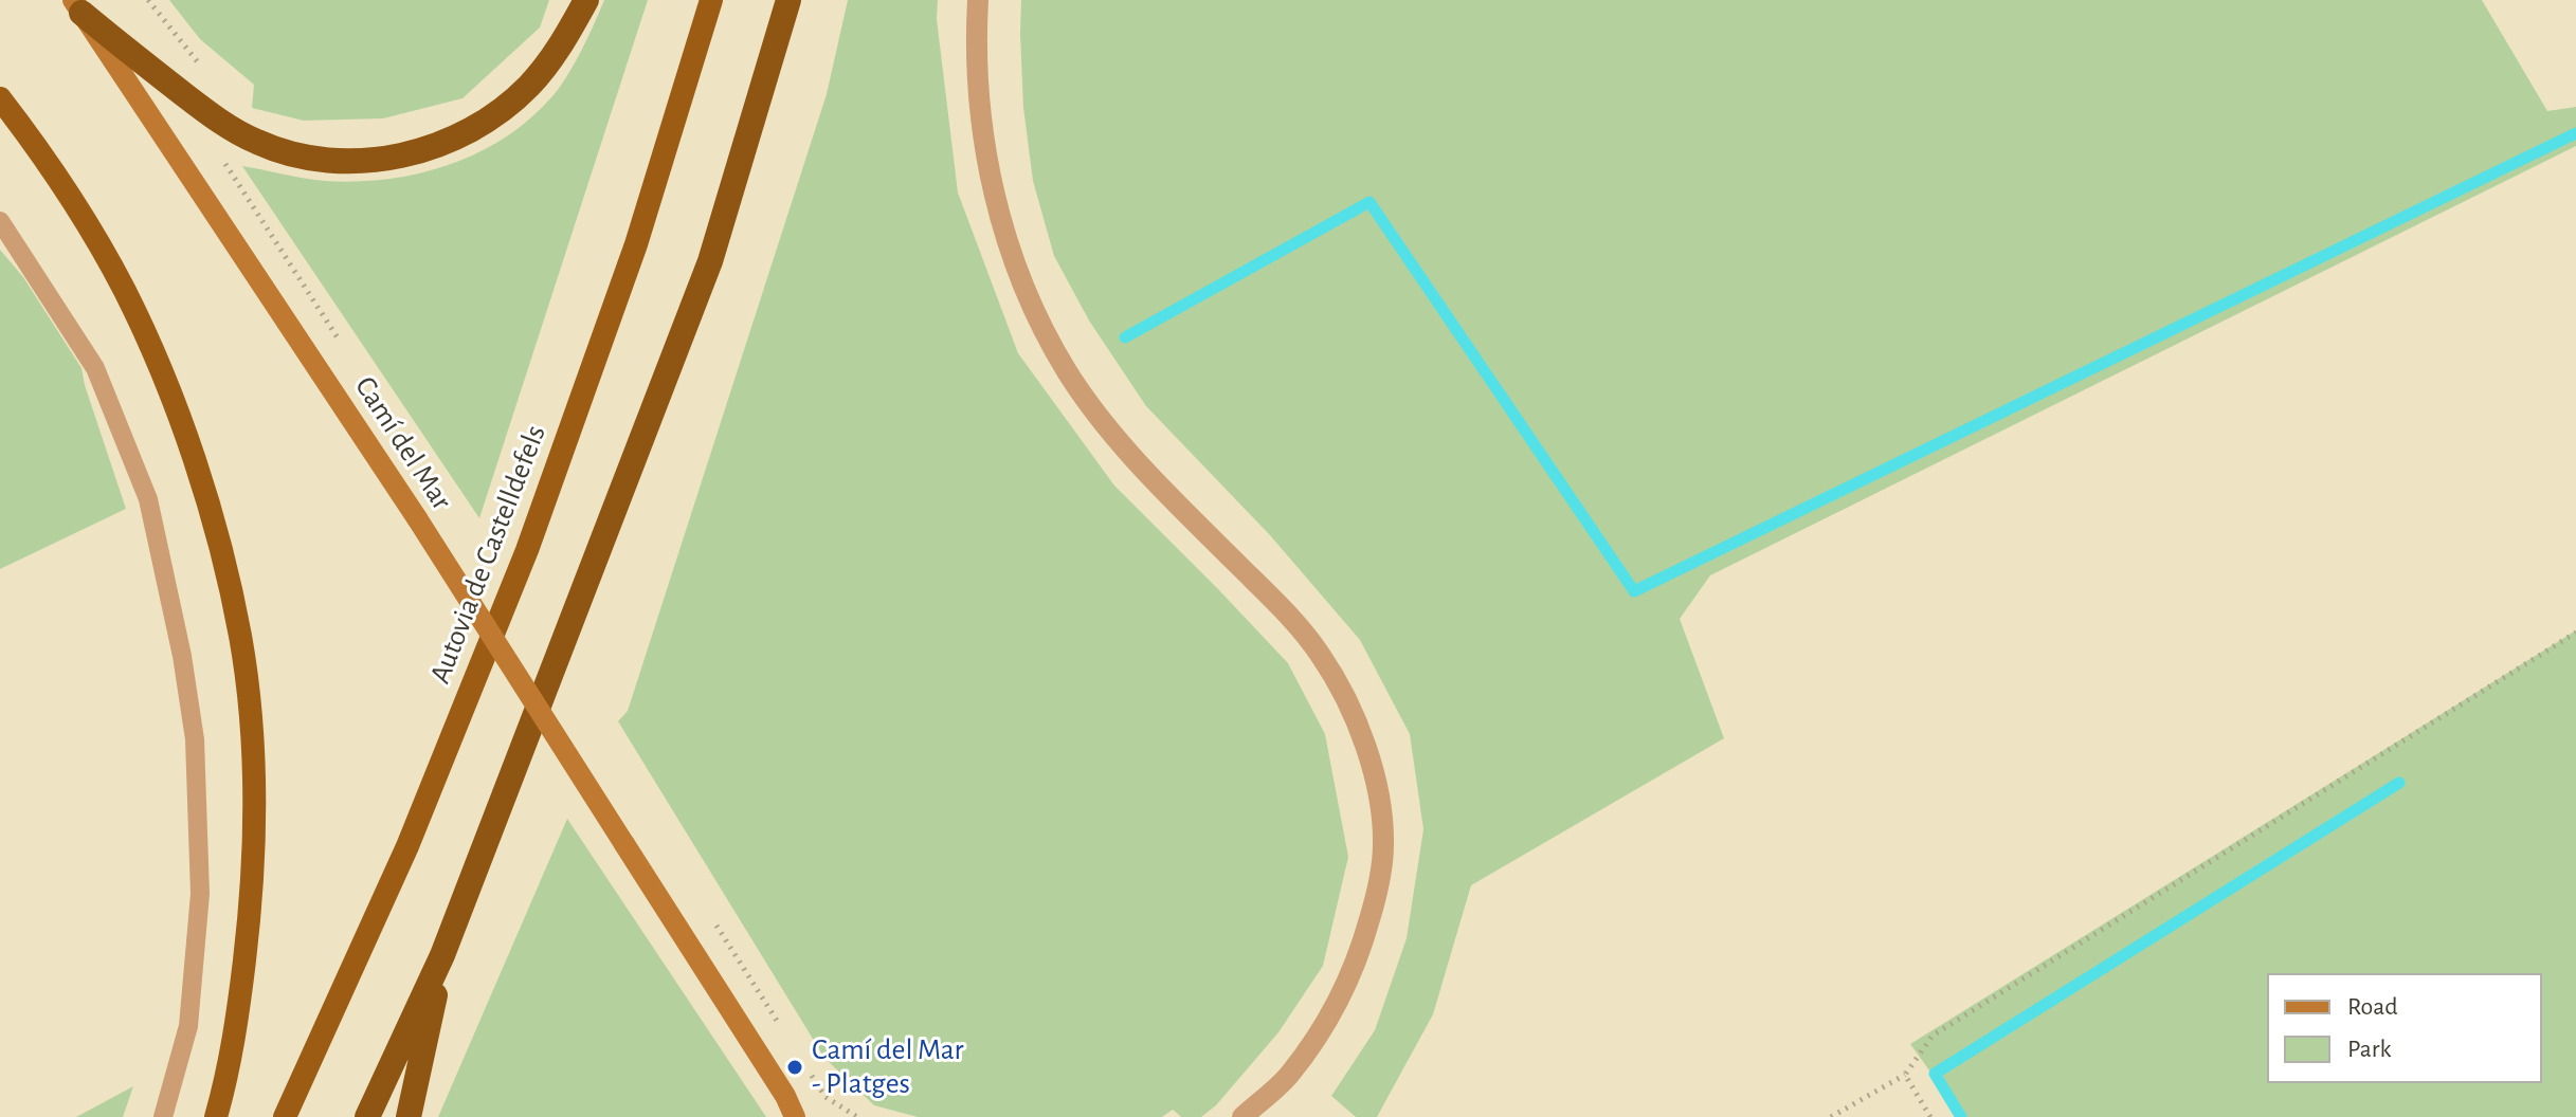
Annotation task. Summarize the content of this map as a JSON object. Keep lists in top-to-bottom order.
{
  "streets": {
    "highway": ["Autovia de Castelldefels"],
    "main road": ["Camí del Mar"]
  },
  "places": ["Camí del Mar - Platges"],
  "legend": ["Road", "Park"]
}
